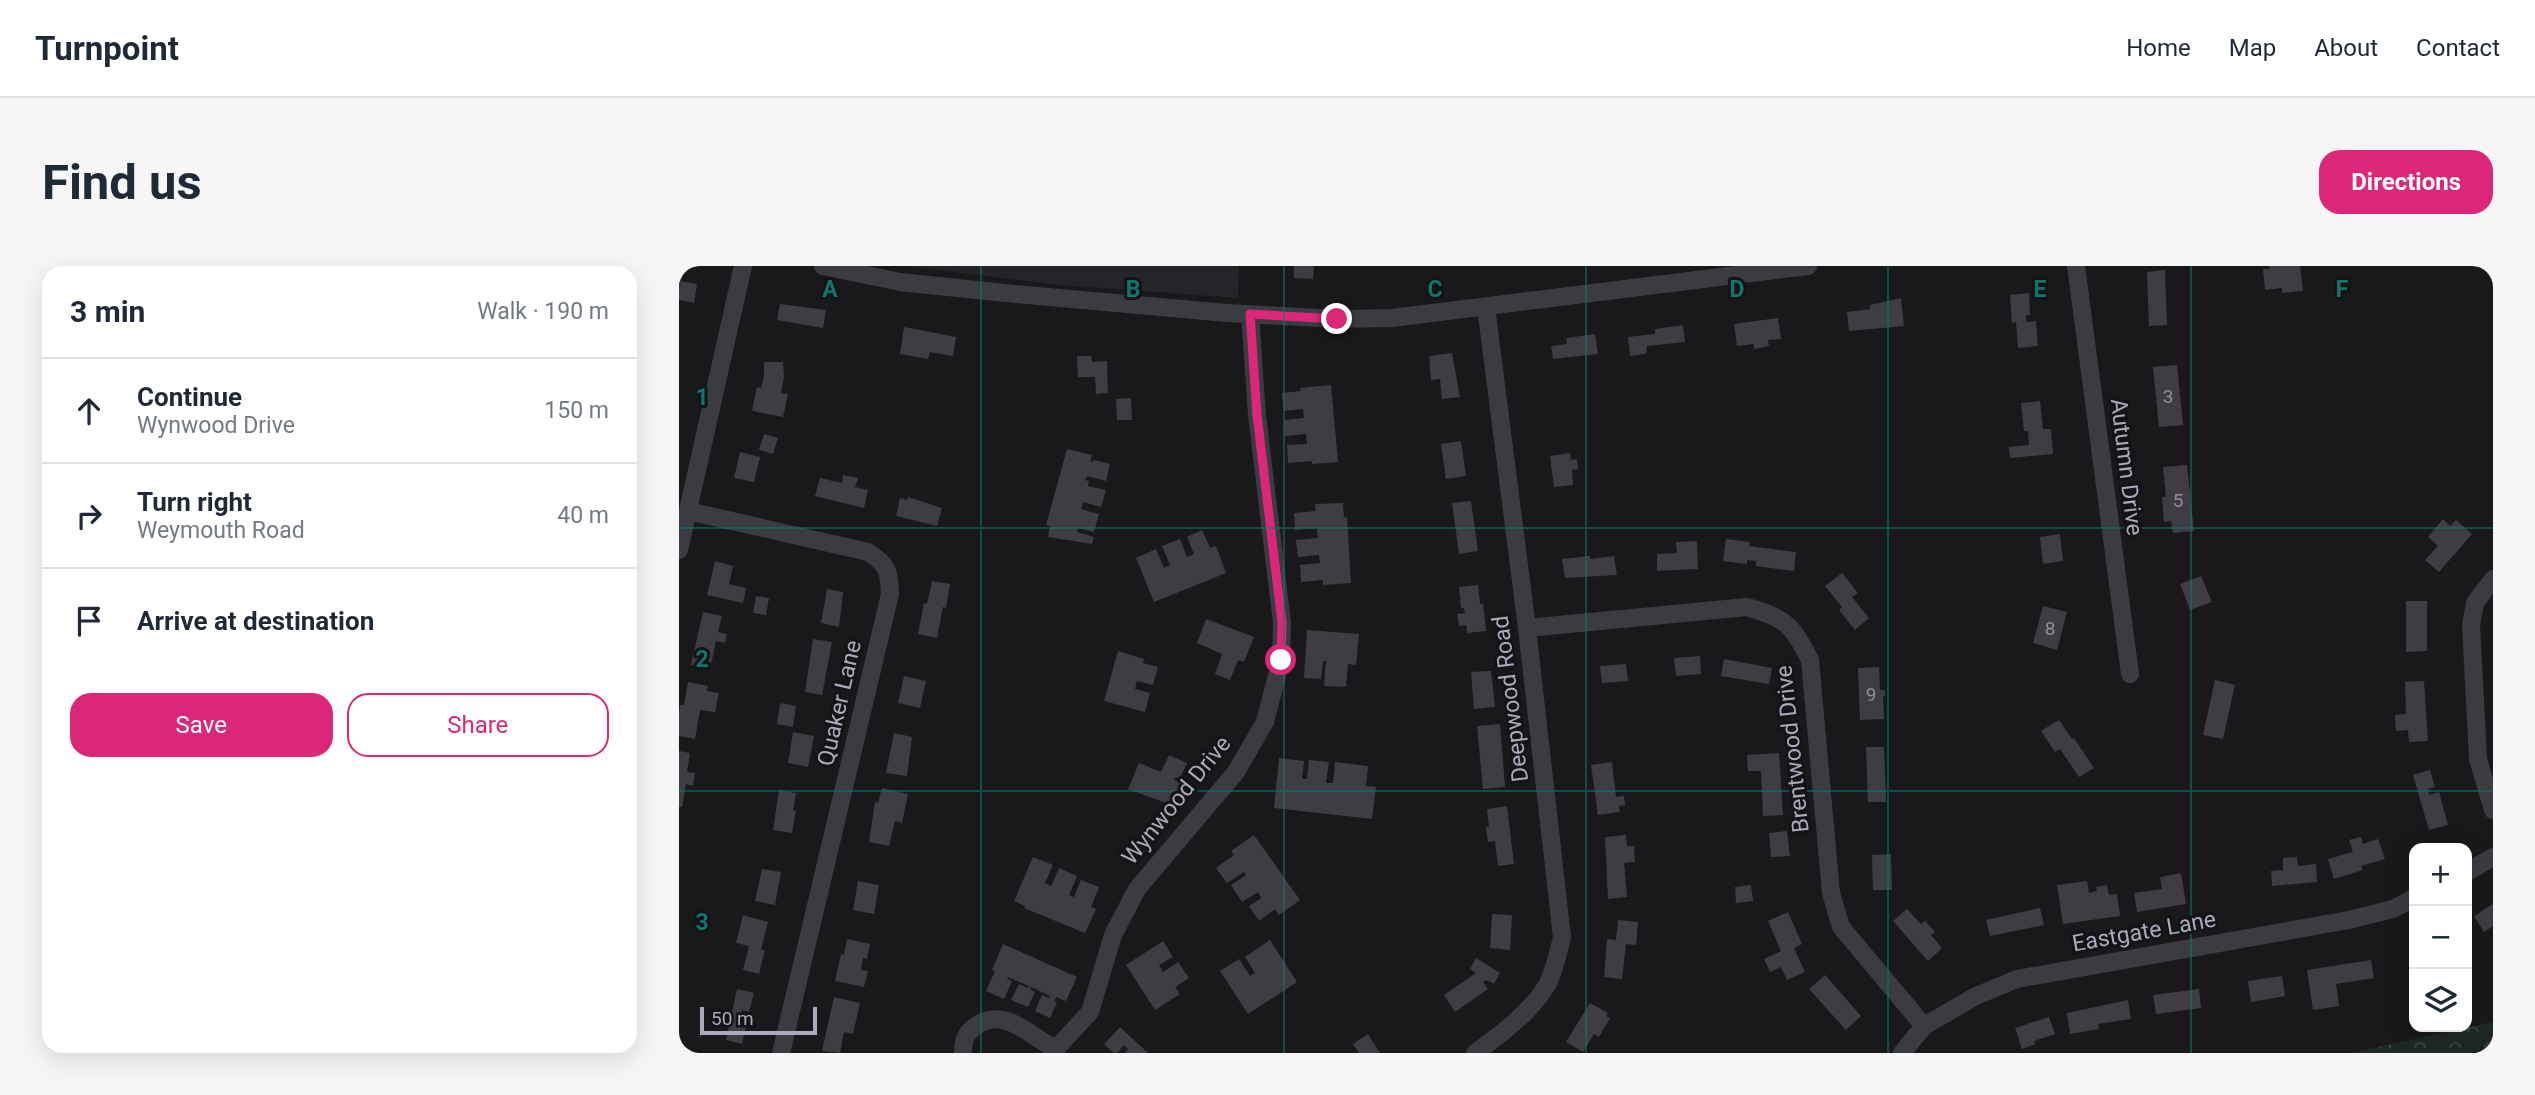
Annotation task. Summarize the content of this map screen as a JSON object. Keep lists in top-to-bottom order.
{
  "streets": {
    "street": [
      "Autumn Drive",
      "Deepwood Road",
      "Quaker Lane",
      "Brentwood Drive",
      "Wynwood Drive",
      "Eastgate Lane"
    ]
  },
  "crossings": [
    ["Deepwood Road", "Brentwood Drive"],
    ["Brentwood Drive", "Eastgate Lane"]
  ],
  "house_numbers": [
    "3",
    "5",
    "8",
    "9"
  ],
  "scale_bar": "50 m",
  "page": {
    "header": "Turnpoint",
    "nav": [
      "Home",
      "Map",
      "About",
      "Contact"
    ],
    "buttons": [
      "Directions",
      ["Save", "Share"]
    ],
    "title": "Find us",
    "heading": ["3 min", "Walk · 190 m"],
    "list": [
      ["Continue", "Wynwood Drive", "150 m"],
      ["Turn right", "Weymouth Road", "40 m"],
      "Arrive at destination"
    ],
    "map_buttons": ["+", "−"],
    "scale": "50 m"
  },
  "grid": {
    "columns": [
      "A",
      "B",
      "C",
      "D",
      "E",
      "F"
    ],
    "rows": ["1", "2", "3"]
  }
}
